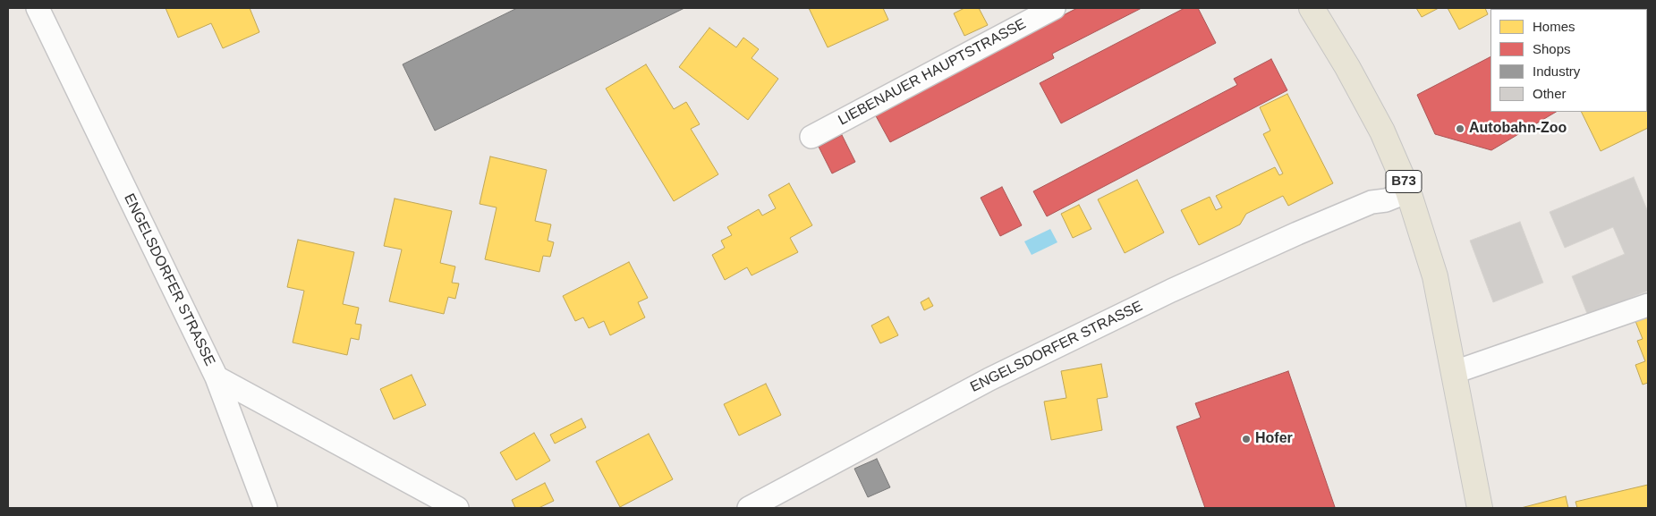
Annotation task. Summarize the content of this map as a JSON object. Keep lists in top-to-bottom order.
{
  "streets": {
    "main road": ["B73"],
    "street": ["LIEBENAUER HAUPTSTRASSE", "ENGELSDORFER STRASSE"]
  },
  "crossings": [
    ["B73", "ENGELSDORFER STRASSE"]
  ],
  "places": ["Autobahn-Zoo", "Hofer"],
  "legend": [
    "Homes",
    "Shops",
    "Industry",
    "Other"
  ]
}
